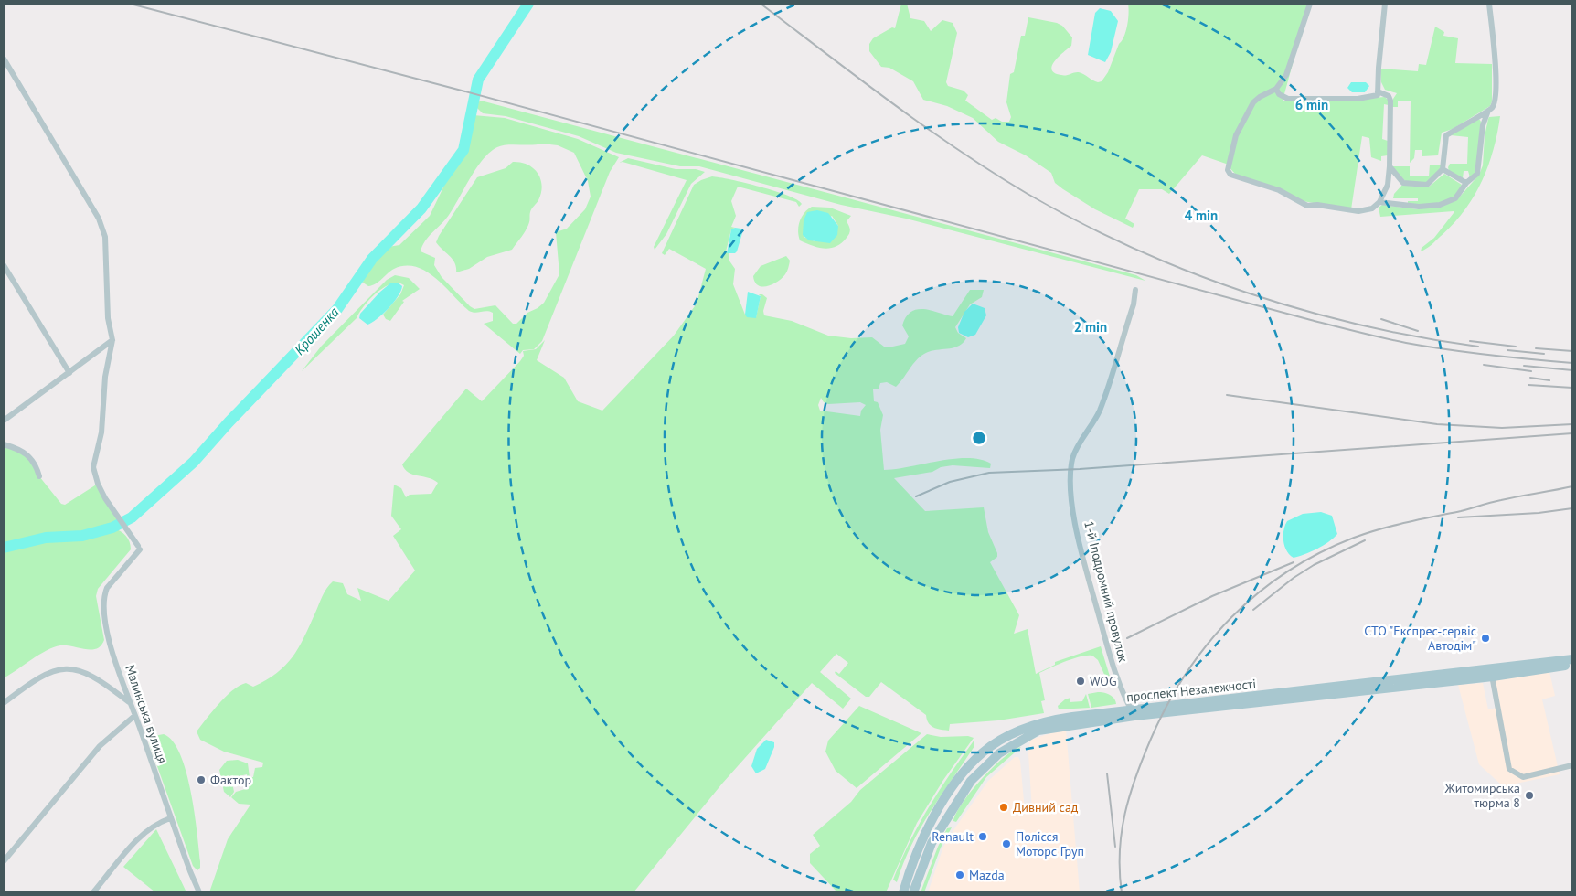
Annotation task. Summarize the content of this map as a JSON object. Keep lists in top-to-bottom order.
{
  "streets": {
    "main road": ["проспект Незалежності"],
    "street": ["1-й Іподромний провулок", "Малинська вулиця"]
  },
  "crossings": [
    ["1-й Іподромний провулок", "проспект Незалежності"]
  ],
  "water": ["Крошенка"],
  "places": [
    "СТО \"Експрес-сервіс Автодім\"",
    "WOG",
    "Фактор",
    "Житомирська тюрма 8",
    "Дивний сад",
    "Renault",
    "Полісся Моторс Груп",
    "Mazda"
  ],
  "rings": ["6 min", "4 min", "2 min"]
}
